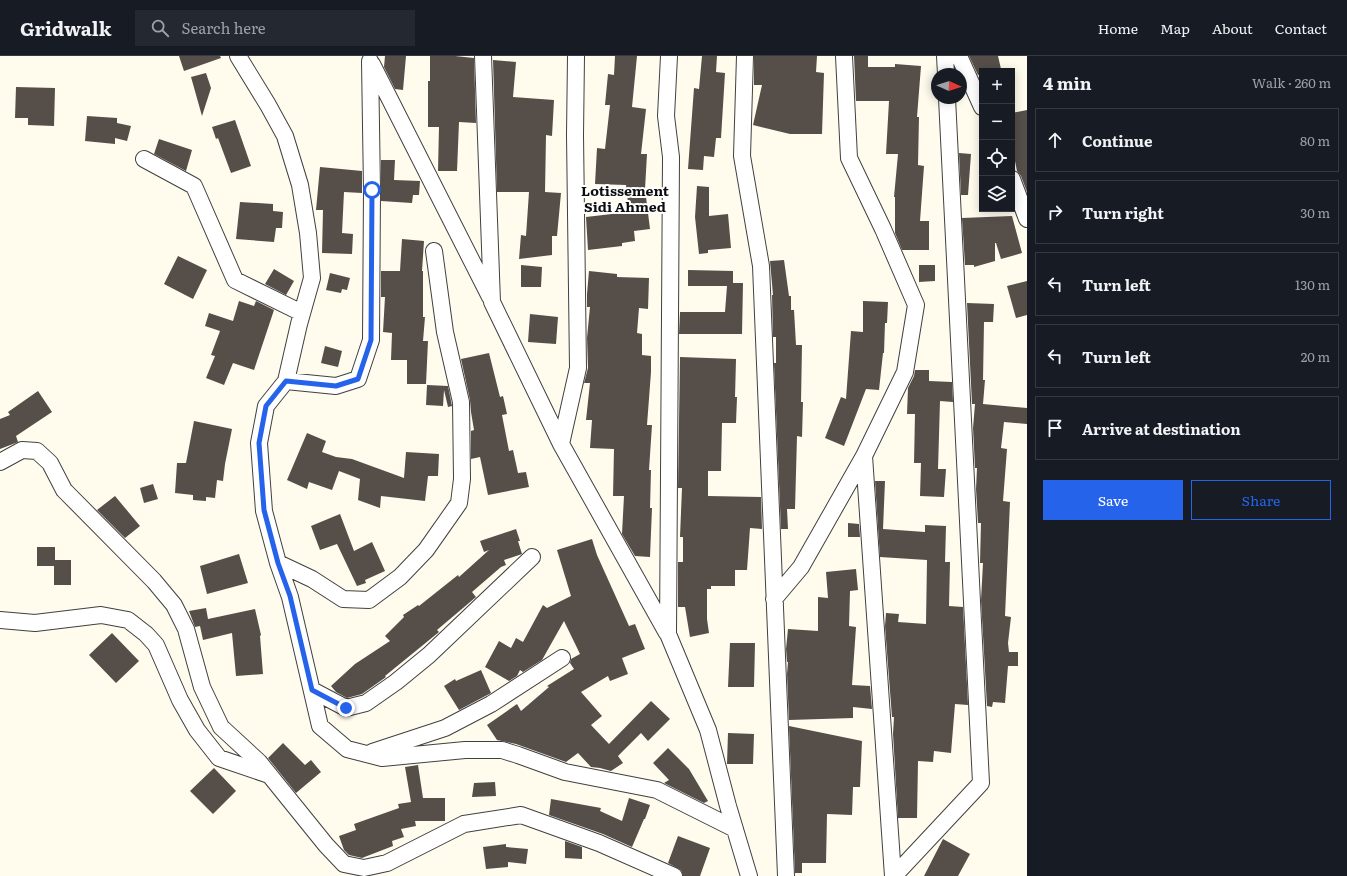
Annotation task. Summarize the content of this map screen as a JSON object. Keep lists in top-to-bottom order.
{
  "districts": ["Lotissement Sidi Ahmed"],
  "north": "right",
  "page": {
    "header": "Gridwalk",
    "search": "Search here",
    "nav": [
      "Home",
      "Map",
      "About",
      "Contact"
    ],
    "heading": ["4 min", "Walk · 260 m"],
    "map_buttons": ["+", "−"],
    "list": [
      ["Continue", "80 m"],
      ["Turn right", "30 m"],
      ["Turn left", "130 m"],
      ["Turn left", "20 m"],
      "Arrive at destination"
    ],
    "buttons": ["Save", "Share"]
  }
}
